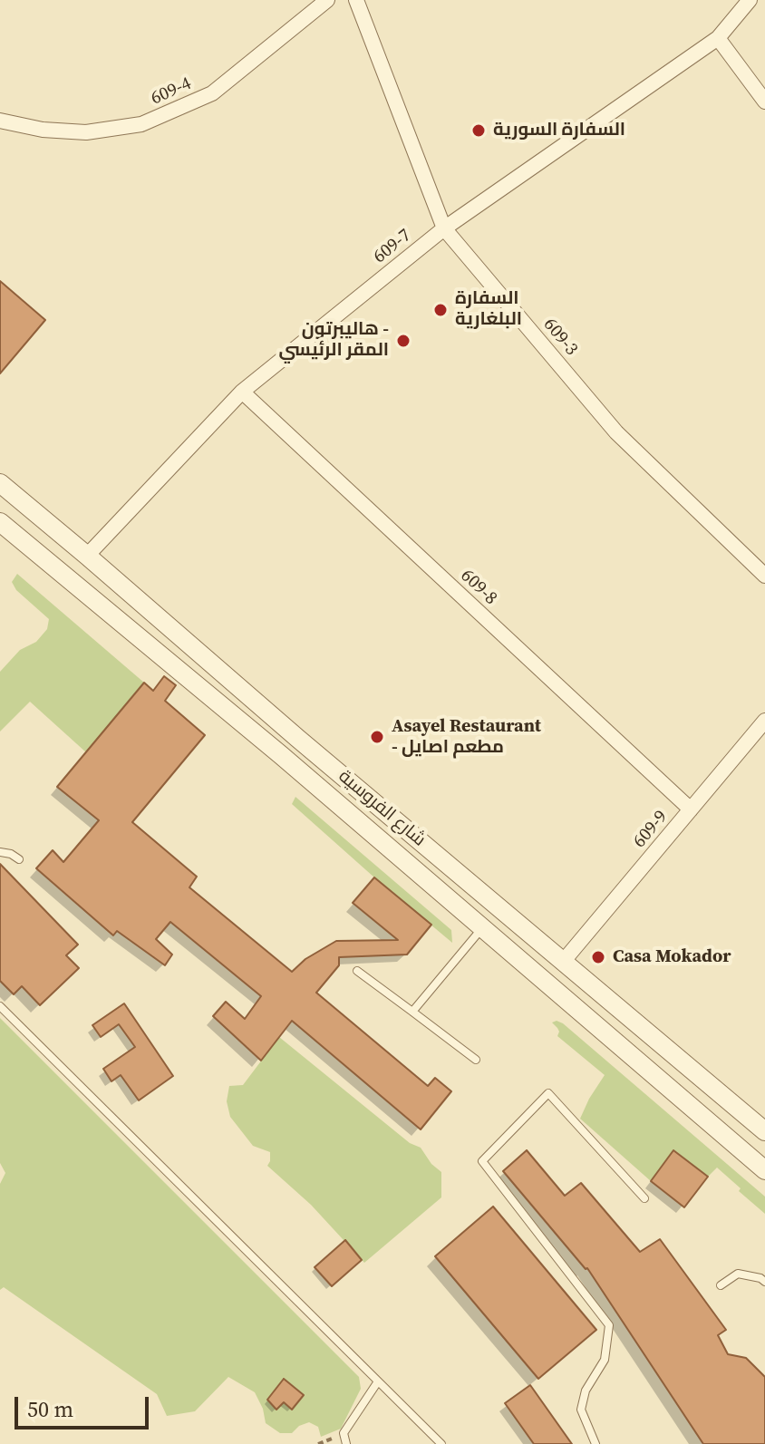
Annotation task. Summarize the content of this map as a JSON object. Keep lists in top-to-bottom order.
{
  "streets": {
    "street": [
      "609-4",
      "609-7",
      "609-3",
      "609-8",
      "شارع الفروسية",
      "609-9"
    ]
  },
  "crossings": [
    ["609-7", "609-3"],
    ["609-7", "609-8"],
    ["609-7", "شارع الفروسية"],
    ["609-8", "609-9"],
    ["شارع الفروسية", "609-9"]
  ],
  "places": [
    "السفارة السورية",
    "السفارة البلغارية",
    "هاليبرتون - المقر الرئيسي",
    "Asayel Restaurant - مطعم اصايل",
    "Casa Mokador"
  ],
  "scale_bar": "50 m"
}
